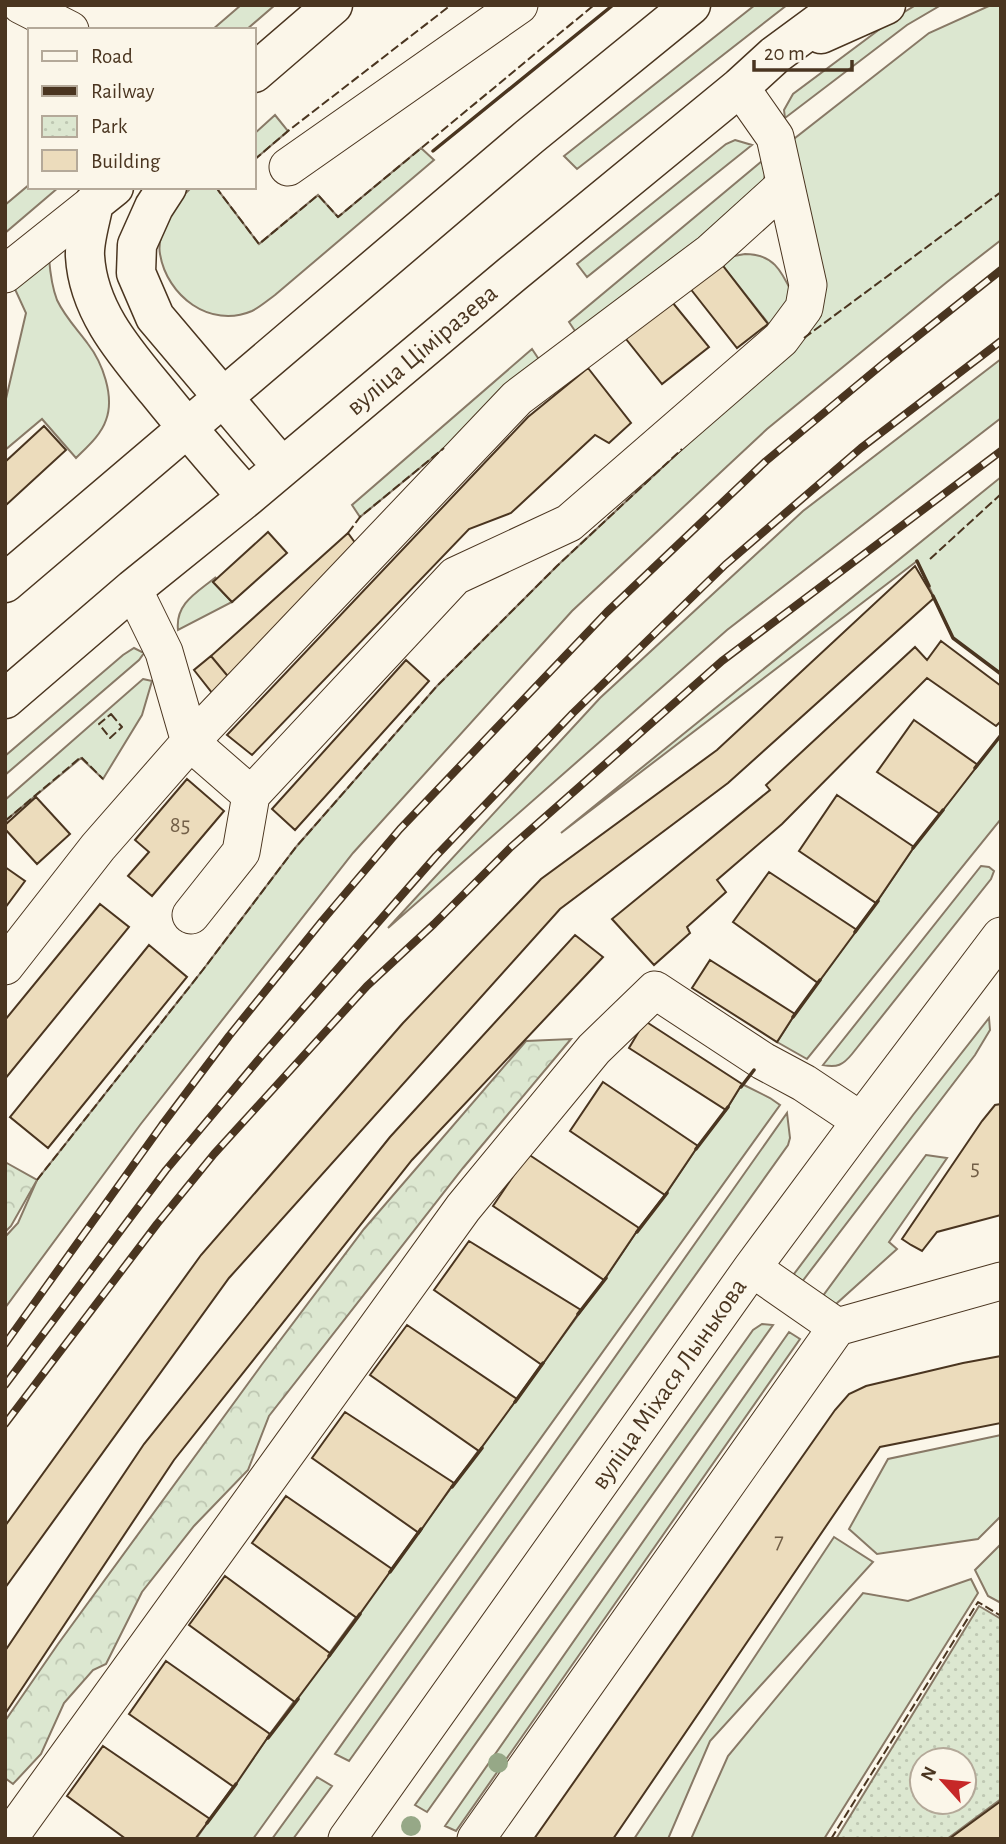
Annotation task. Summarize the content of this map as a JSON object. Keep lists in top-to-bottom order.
{
  "streets": {
    "main road": ["вуліца Ціміразева"],
    "street": ["вуліца Міхася Лынькова"]
  },
  "house_numbers": ["85", "5", "7"],
  "legend": [
    "Road",
    "Railway",
    "Park",
    "Building"
  ],
  "scale_bar": "20 m",
  "north": "top left"
}
